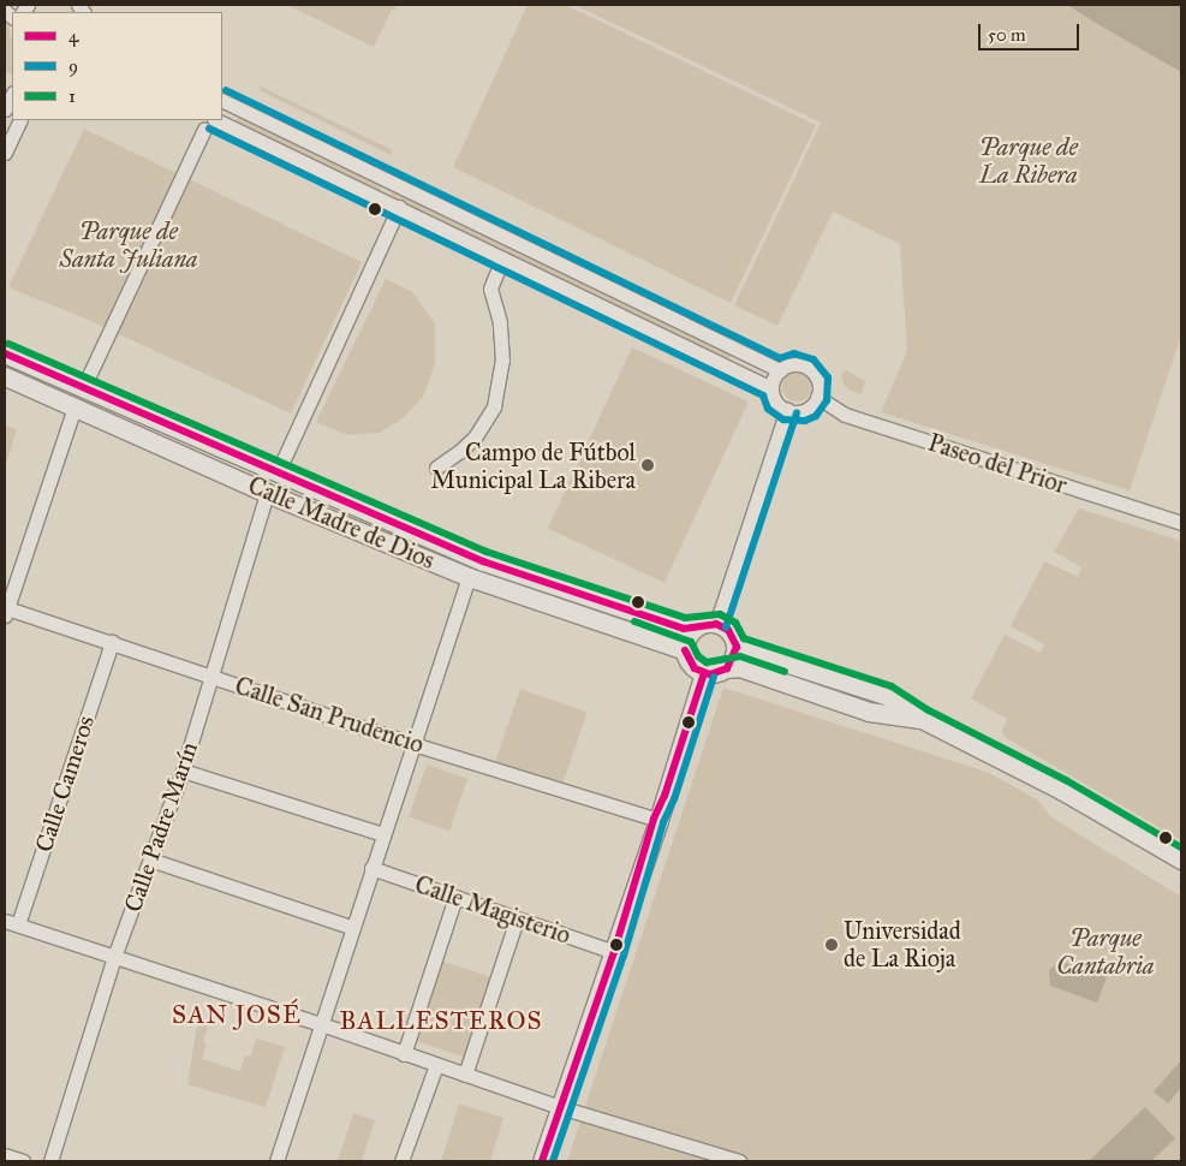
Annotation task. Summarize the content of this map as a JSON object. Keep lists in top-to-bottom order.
{
  "streets": {
    "main road": ["Calle Madre de Dios"],
    "street": [
      "Paseo del Prior",
      "Calle San Prudencio",
      "Calle Cameros",
      "Calle Padre Marín",
      "Calle Magisterio"
    ]
  },
  "crossings": [
    ["Calle Madre de Dios", "Calle Padre Marín"],
    ["Calle San Prudencio", "Calle Cameros"],
    ["Calle San Prudencio", "Calle Padre Marín"]
  ],
  "districts": ["SAN JOSÉ", "BALLESTEROS"],
  "parks": ["Parque de La Ribera", "Parque de Santa Juliana", "Parque Cantabria"],
  "places": ["Campo de Fútbol Municipal La Ribera", "Universidad de La Rioja"],
  "lines": ["transit line 9", "transit line 1", "transit line 4"],
  "legend": ["4", "9", "1"],
  "scale_bar": "50 m"
}
